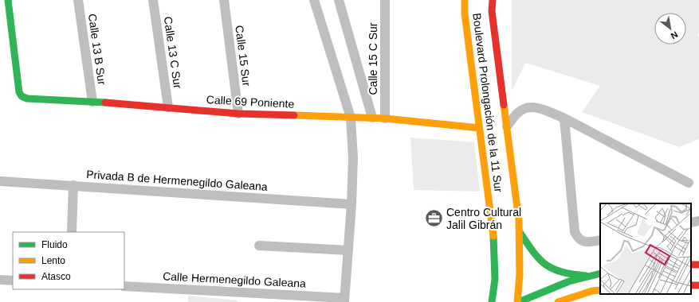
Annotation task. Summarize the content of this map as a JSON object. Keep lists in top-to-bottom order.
{
  "streets": {
    "main road": ["Calle 69 Poniente", "Boulevard Prolongación de la 11 Sur"],
    "street": [
      "Calle 13 B Sur",
      "Calle 13 C Sur",
      "Calle 15 Sur",
      "Calle 15 C Sur",
      "Privada B de Hermenegildo Galeana",
      "Calle Hermenegildo Galeana"
    ]
  },
  "crossings": [
    ["Calle 13 B Sur", "Calle 69 Poniente"],
    ["Calle 13 C Sur", "Calle 69 Poniente"],
    ["Calle 15 Sur", "Calle 69 Poniente"],
    ["Calle 15 C Sur", "Calle 69 Poniente"],
    ["Calle 69 Poniente", "Boulevard Prolongación de la 11 Sur"]
  ],
  "places": {
    "office": ["Centro Cultural Jalil Gibrán"]
  },
  "legend": ["Fluido", "Lento", "Atasco"],
  "north": "bottom right"
}
